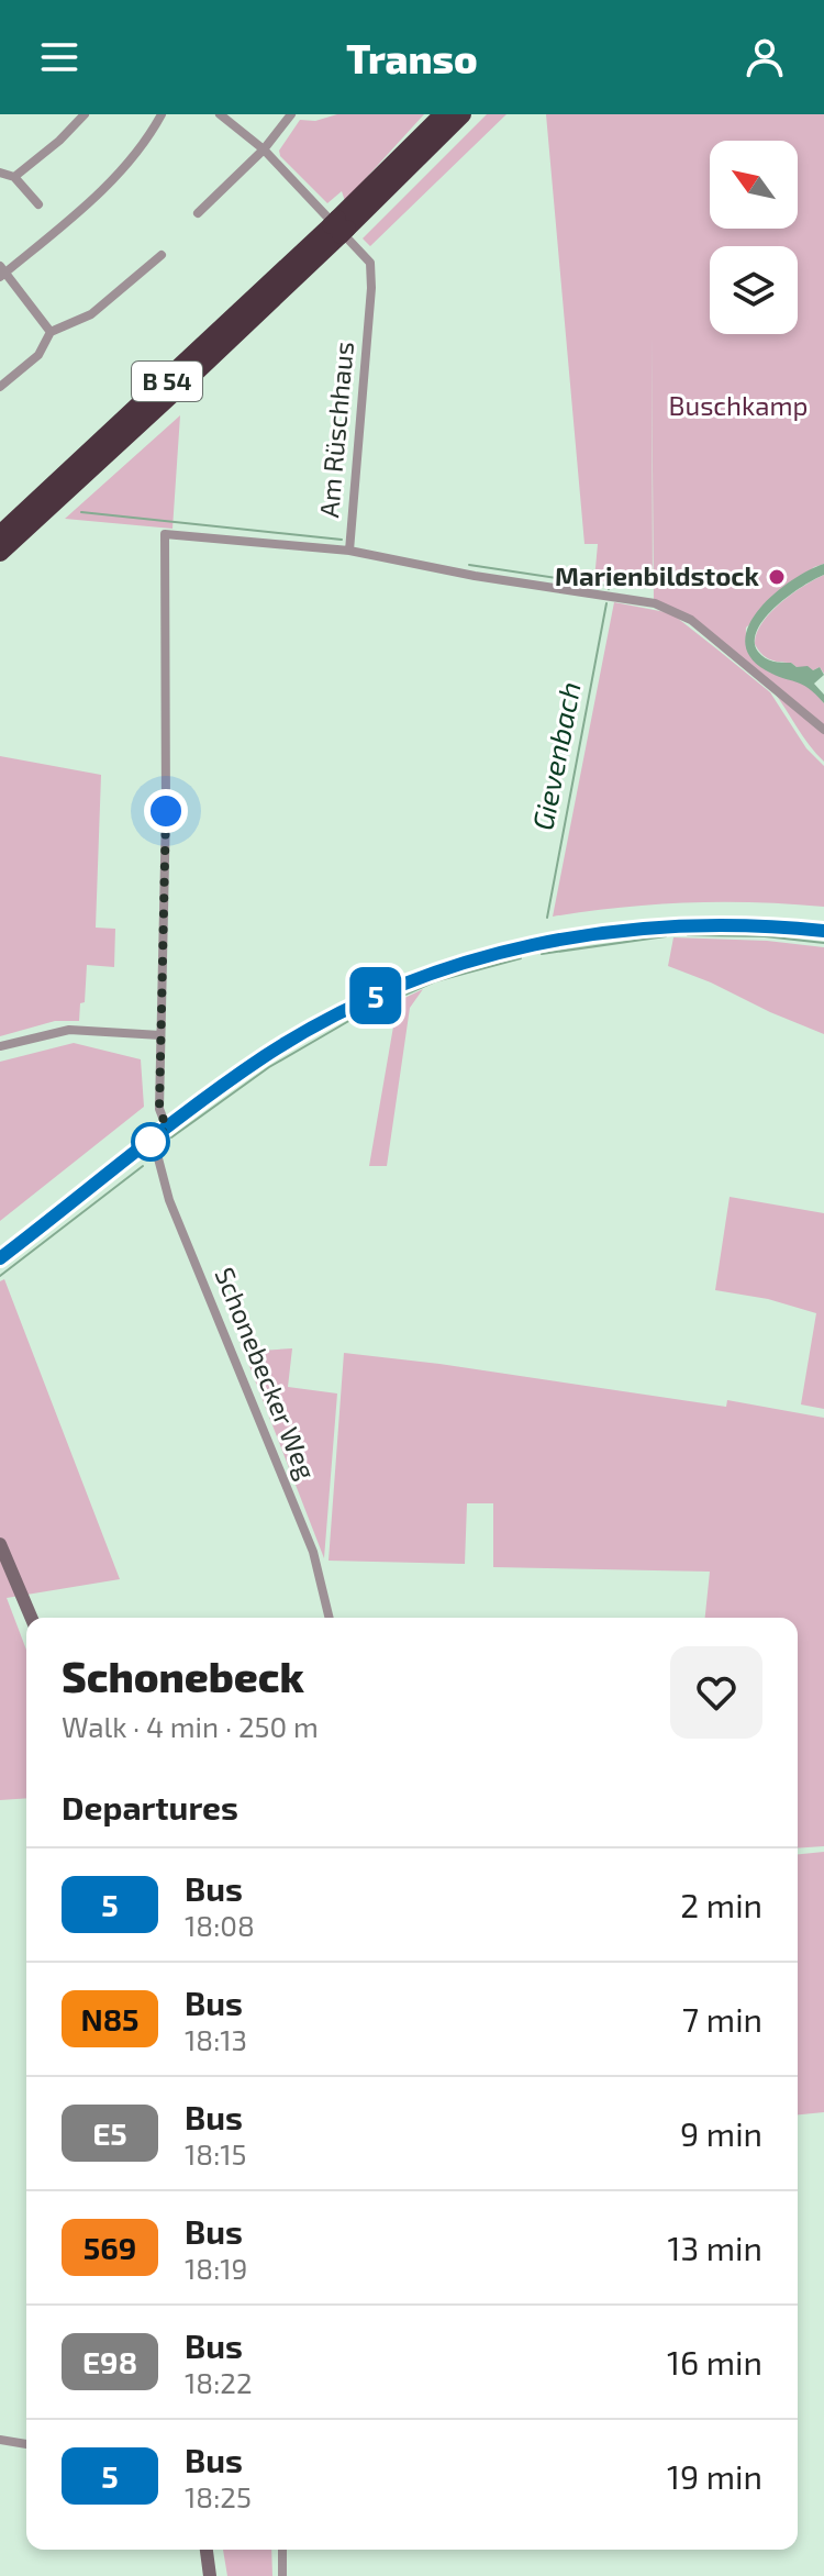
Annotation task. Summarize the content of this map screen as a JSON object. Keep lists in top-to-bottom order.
{
  "streets": {
    "highway": ["B 54"],
    "street": ["Am Rüschhaus", "Schonebecker Weg"]
  },
  "water": ["Gievenbach"],
  "parks": ["Buschkamp"],
  "places": ["Marienbildstock"],
  "lines": ["bus line 5"],
  "north": "top left",
  "page": {
    "header": "Transo",
    "on_map": "5",
    "heading": [
      ["Schonebeck", "Walk · 4 min · 250 m"],
      "Departures"
    ],
    "list": [
      {
        "mark": "5",
        "name": "Bus",
        "note": "18:08",
        "value": "2 min"
      },
      {
        "mark": "N85",
        "name": "Bus",
        "note": "18:13",
        "value": "7 min"
      },
      {
        "mark": "E5",
        "name": "Bus",
        "note": "18:15",
        "value": "9 min"
      },
      {
        "mark": "569",
        "name": "Bus",
        "note": "18:19",
        "value": "13 min"
      },
      {
        "mark": "E98",
        "name": "Bus",
        "note": "18:22",
        "value": "16 min"
      },
      {
        "mark": "5",
        "name": "Bus",
        "note": "18:25",
        "value": "19 min"
      }
    ]
  }
}
